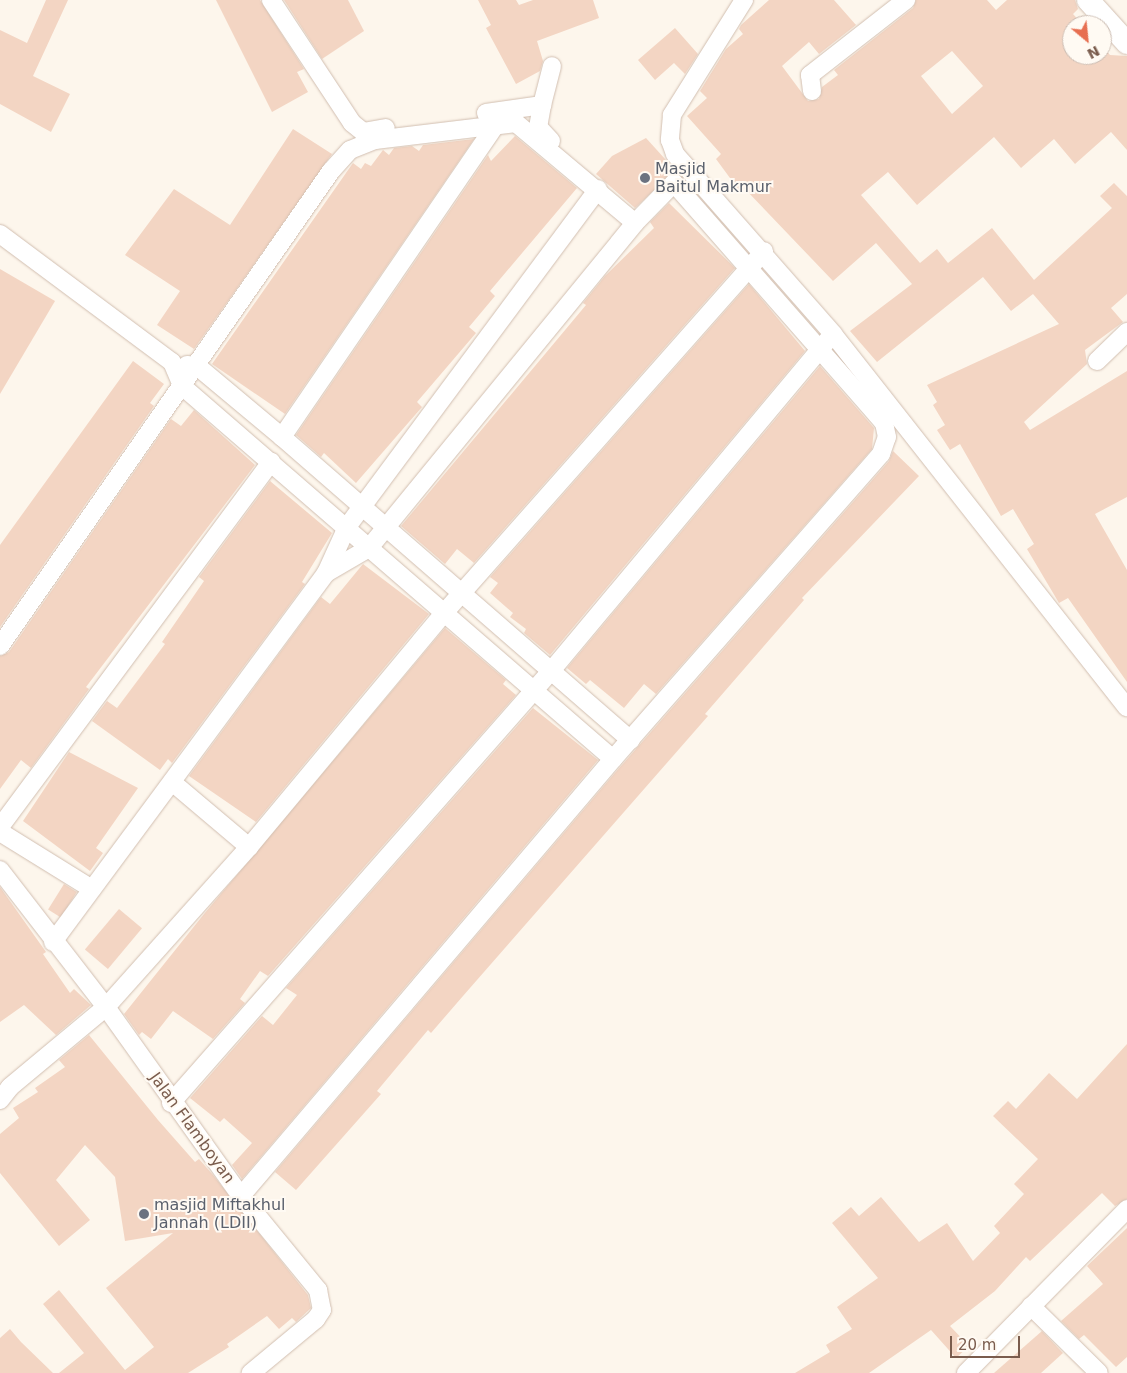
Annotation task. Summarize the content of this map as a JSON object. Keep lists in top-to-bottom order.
{
  "streets": {
    "street": ["Jalan Flamboyan"]
  },
  "places": ["Masjid Baitul Makmur", "masjid Miftakhul Jannah (LDII)"],
  "scale_bar": "20 m",
  "north": "bottom right"
}
